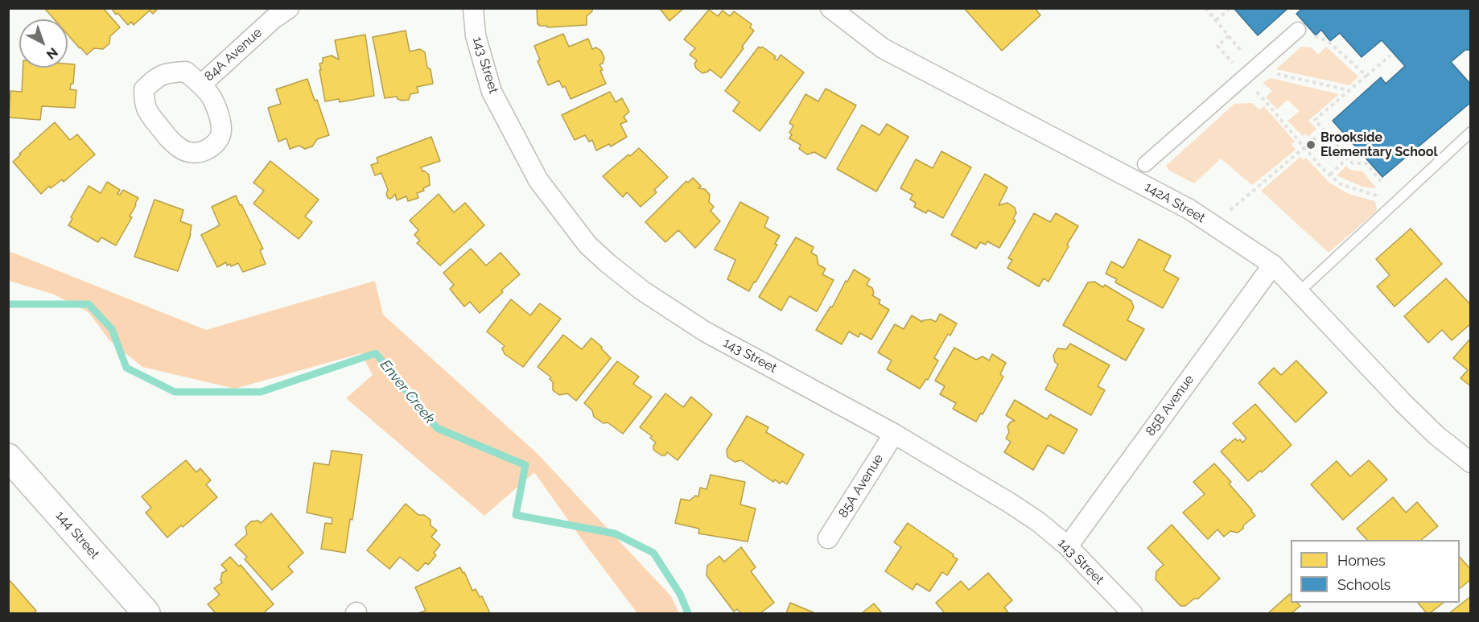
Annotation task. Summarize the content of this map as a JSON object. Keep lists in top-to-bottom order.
{
  "streets": {
    "main road": ["144 Street"],
    "street": [
      "84A Avenue",
      "143 Street",
      "142A Street",
      "85B Avenue",
      "85A Avenue"
    ]
  },
  "crossings": [
    ["143 Street", "85B Avenue"],
    ["143 Street", "85A Avenue"],
    ["142A Street", "85B Avenue"]
  ],
  "water": ["Enver Creek"],
  "places": ["Brookside Elementary School"],
  "legend": ["Homes", "Schools"],
  "north": "bottom right"
}
